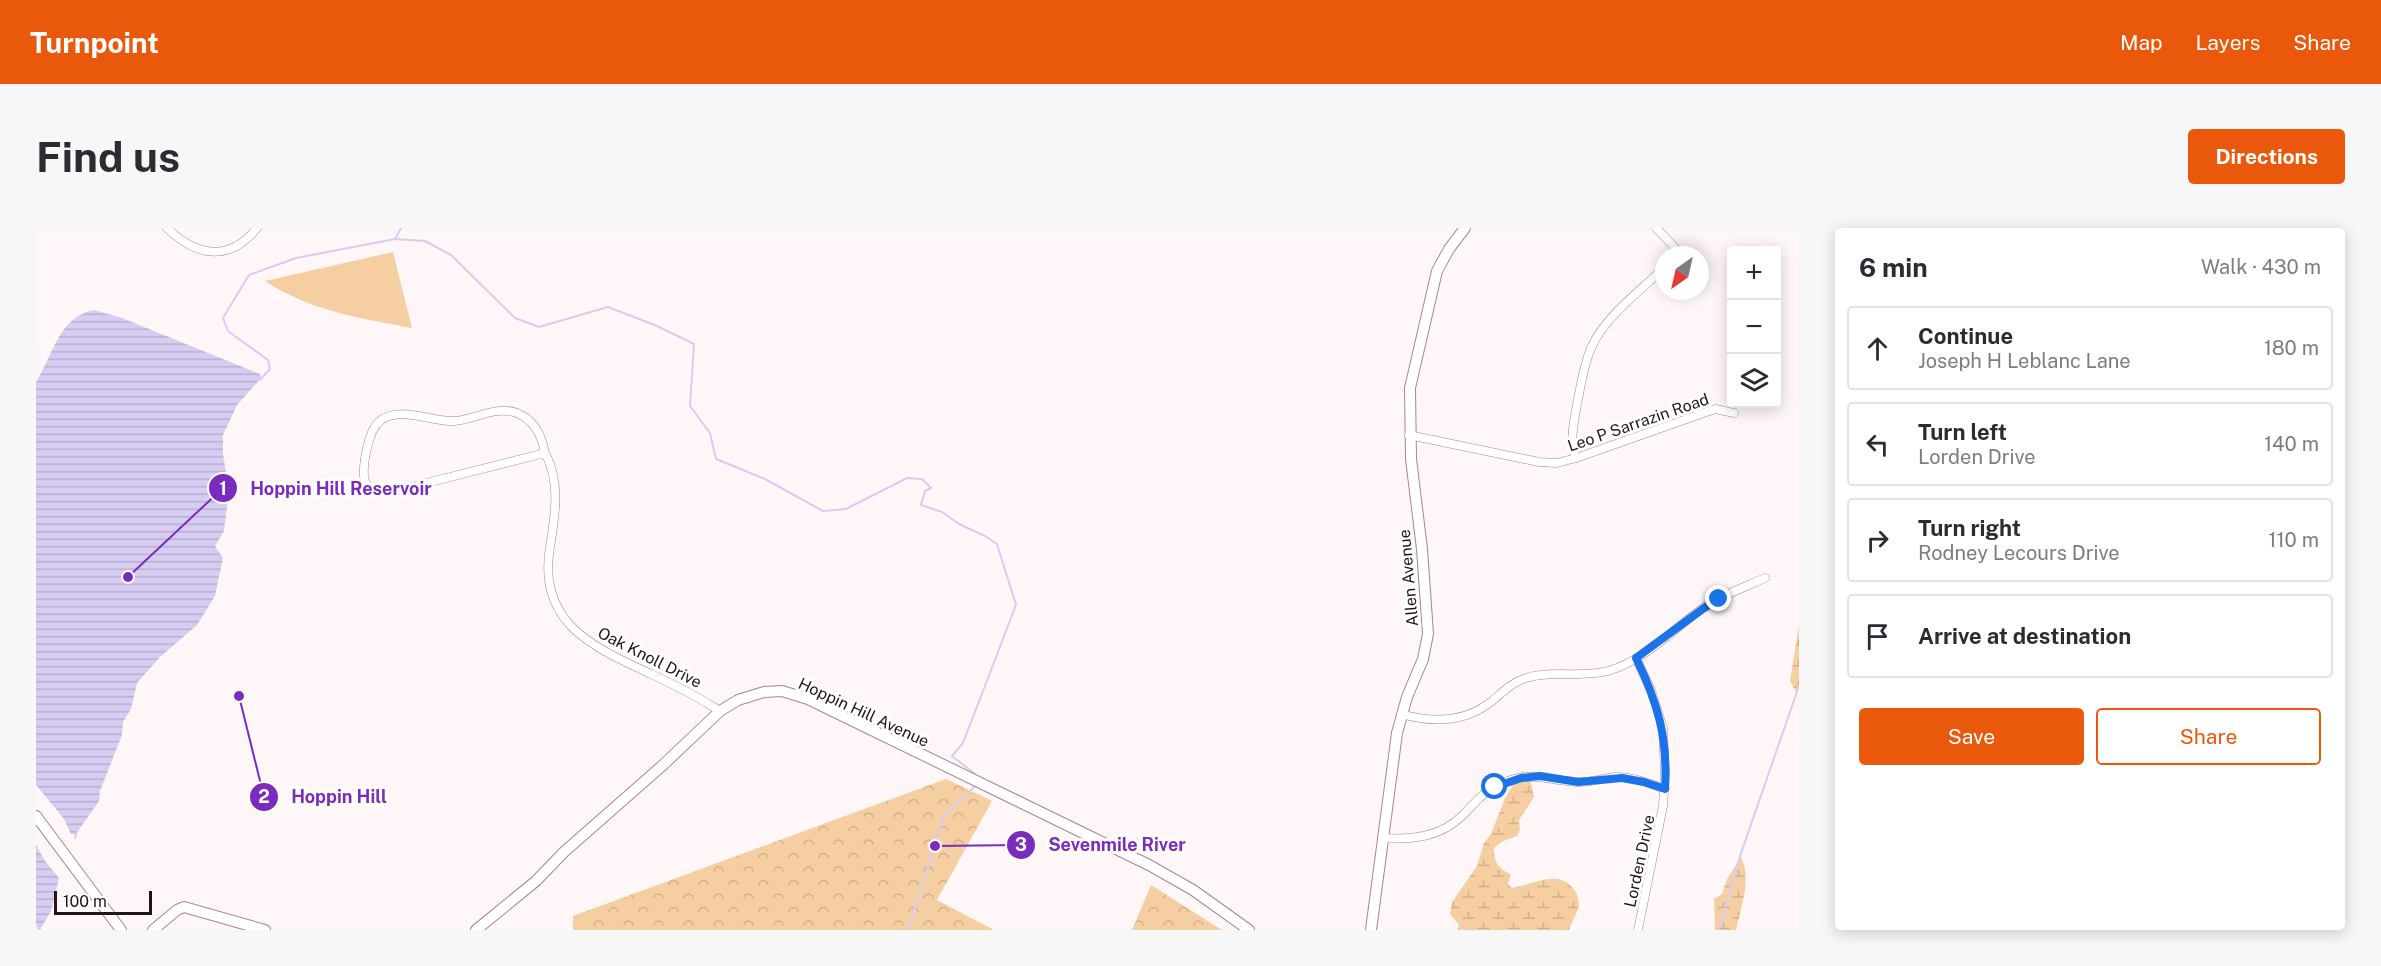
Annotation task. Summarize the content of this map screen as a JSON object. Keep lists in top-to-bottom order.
{
  "streets": {
    "street": [
      "Leo P Sarrazin Road",
      "Allen Avenue",
      "Oak Knoll Drive",
      "Hoppin Hill Avenue",
      "Lorden Drive"
    ]
  },
  "crossings": [
    ["Leo P Sarrazin Road", "Allen Avenue"],
    ["Oak Knoll Drive", "Hoppin Hill Avenue"]
  ],
  "places": ["Hoppin Hill Reservoir", "Hoppin Hill", "Sevenmile River"],
  "scale_bar": "100 m",
  "north": "bottom left",
  "page": {
    "header": "Turnpoint",
    "nav": ["Map", "Layers", "Share"],
    "buttons": [
      "Directions",
      ["Save", "Share"]
    ],
    "title": "Find us",
    "heading": ["6 min", "Walk · 430 m"],
    "map_buttons": ["+", "−"],
    "list": [
      ["Continue", "Joseph H Leblanc Lane", "180 m"],
      ["Turn left", "Lorden Drive", "140 m"],
      ["Turn right", "Rodney Lecours Drive", "110 m"],
      "Arrive at destination"
    ],
    "scale": "100 m"
  }
}
